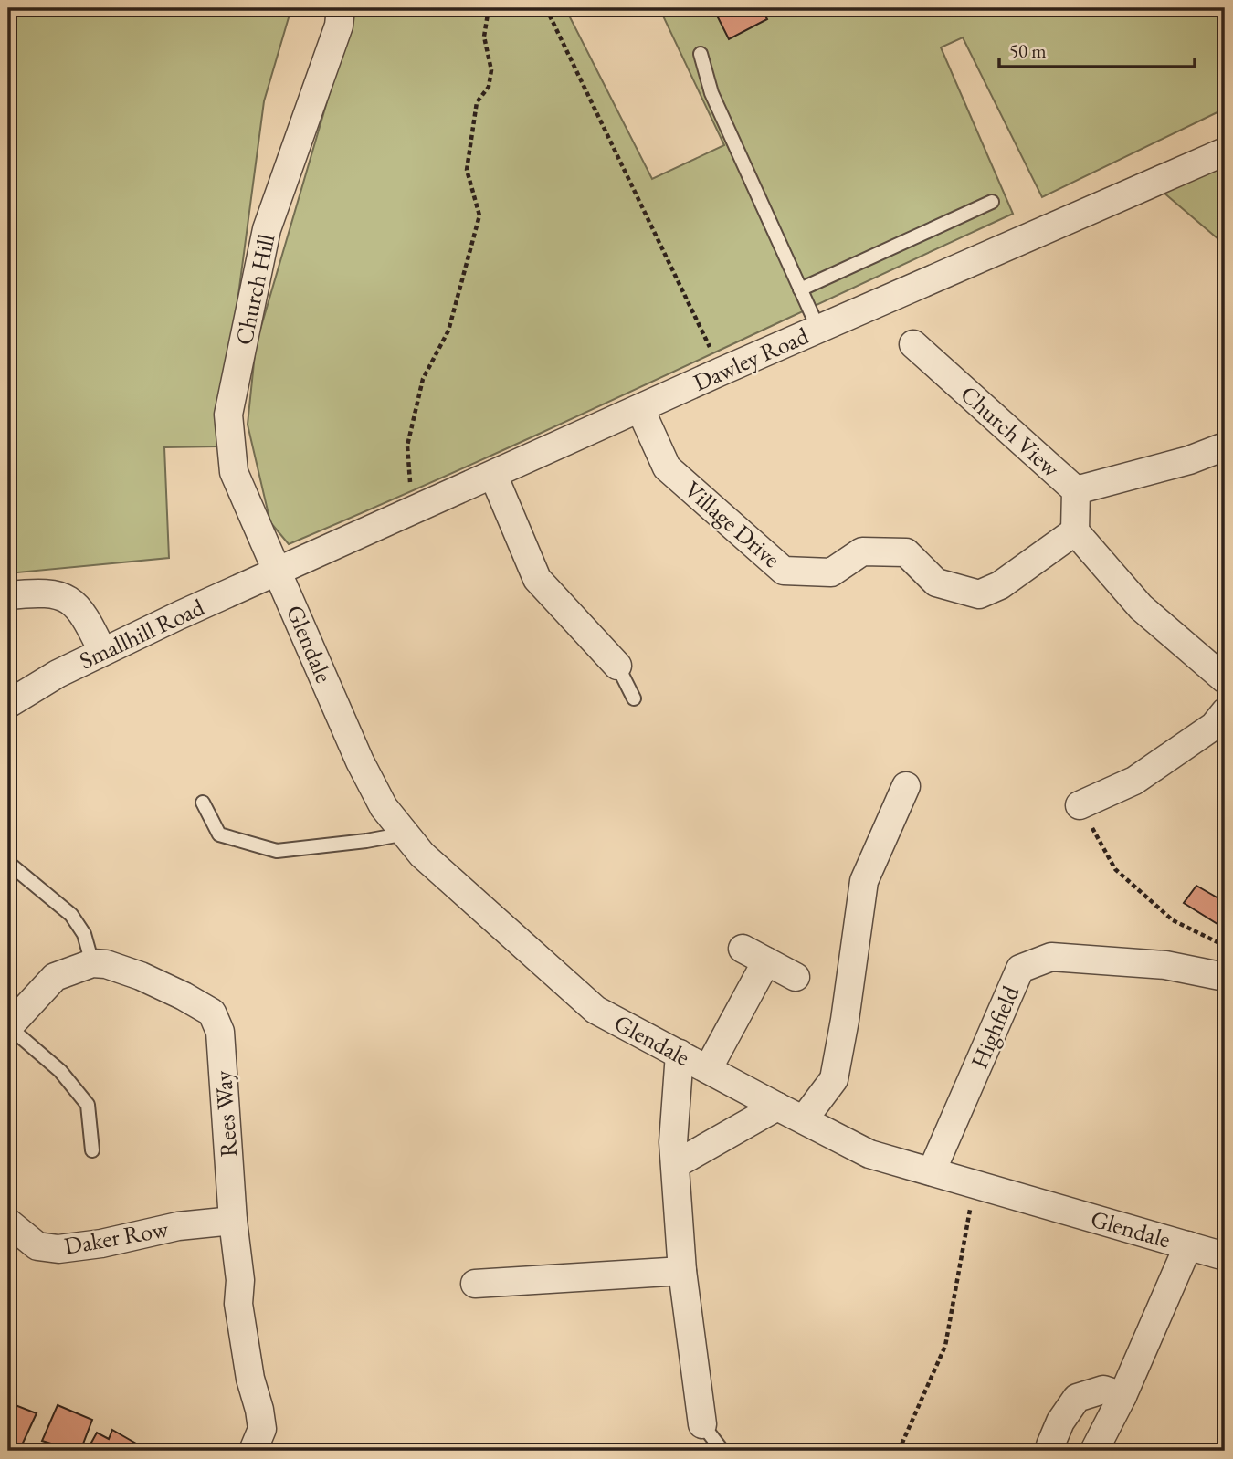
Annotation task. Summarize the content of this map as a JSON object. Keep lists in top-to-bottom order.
{
  "streets": {
    "street": [
      "Church Hill",
      "Dawley Road",
      "Church View",
      "Village Drive",
      "Smallhill Road",
      "Glendale",
      "Highfield",
      "Rees Way",
      "Daker Row"
    ]
  },
  "crossings": [
    ["Church Hill", "Dawley Road"],
    ["Church Hill", "Smallhill Road"],
    ["Church Hill", "Glendale"],
    ["Dawley Road", "Village Drive"],
    ["Dawley Road", "Smallhill Road"],
    ["Dawley Road", "Glendale"],
    ["Church View", "Village Drive"],
    ["Smallhill Road", "Glendale"],
    ["Glendale", "Highfield"],
    ["Rees Way", "Daker Row"]
  ],
  "scale_bar": "50 m"
}
